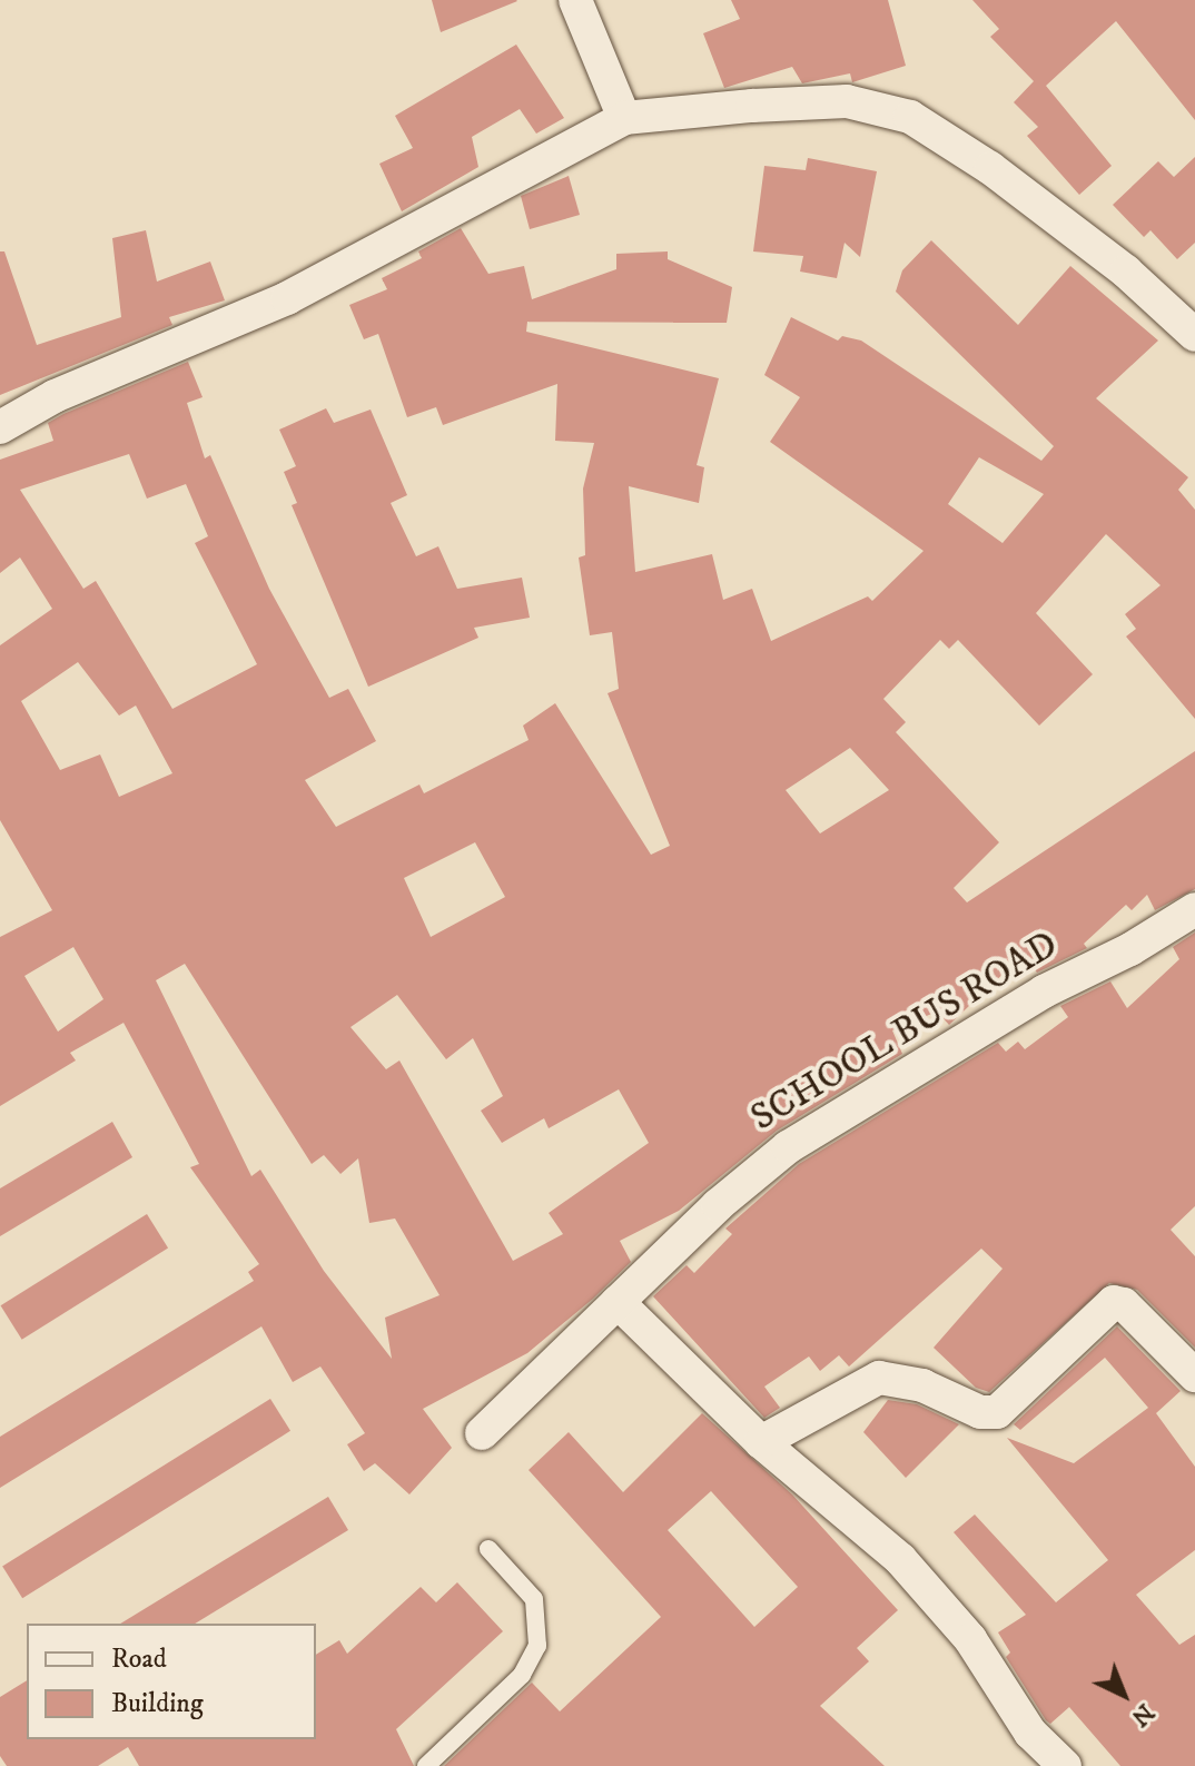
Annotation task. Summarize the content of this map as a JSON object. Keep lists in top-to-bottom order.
{
  "streets": {
    "street": ["SCHOOL BUS ROAD"]
  },
  "legend": ["Road", "Building"],
  "north": "bottom right"
}
